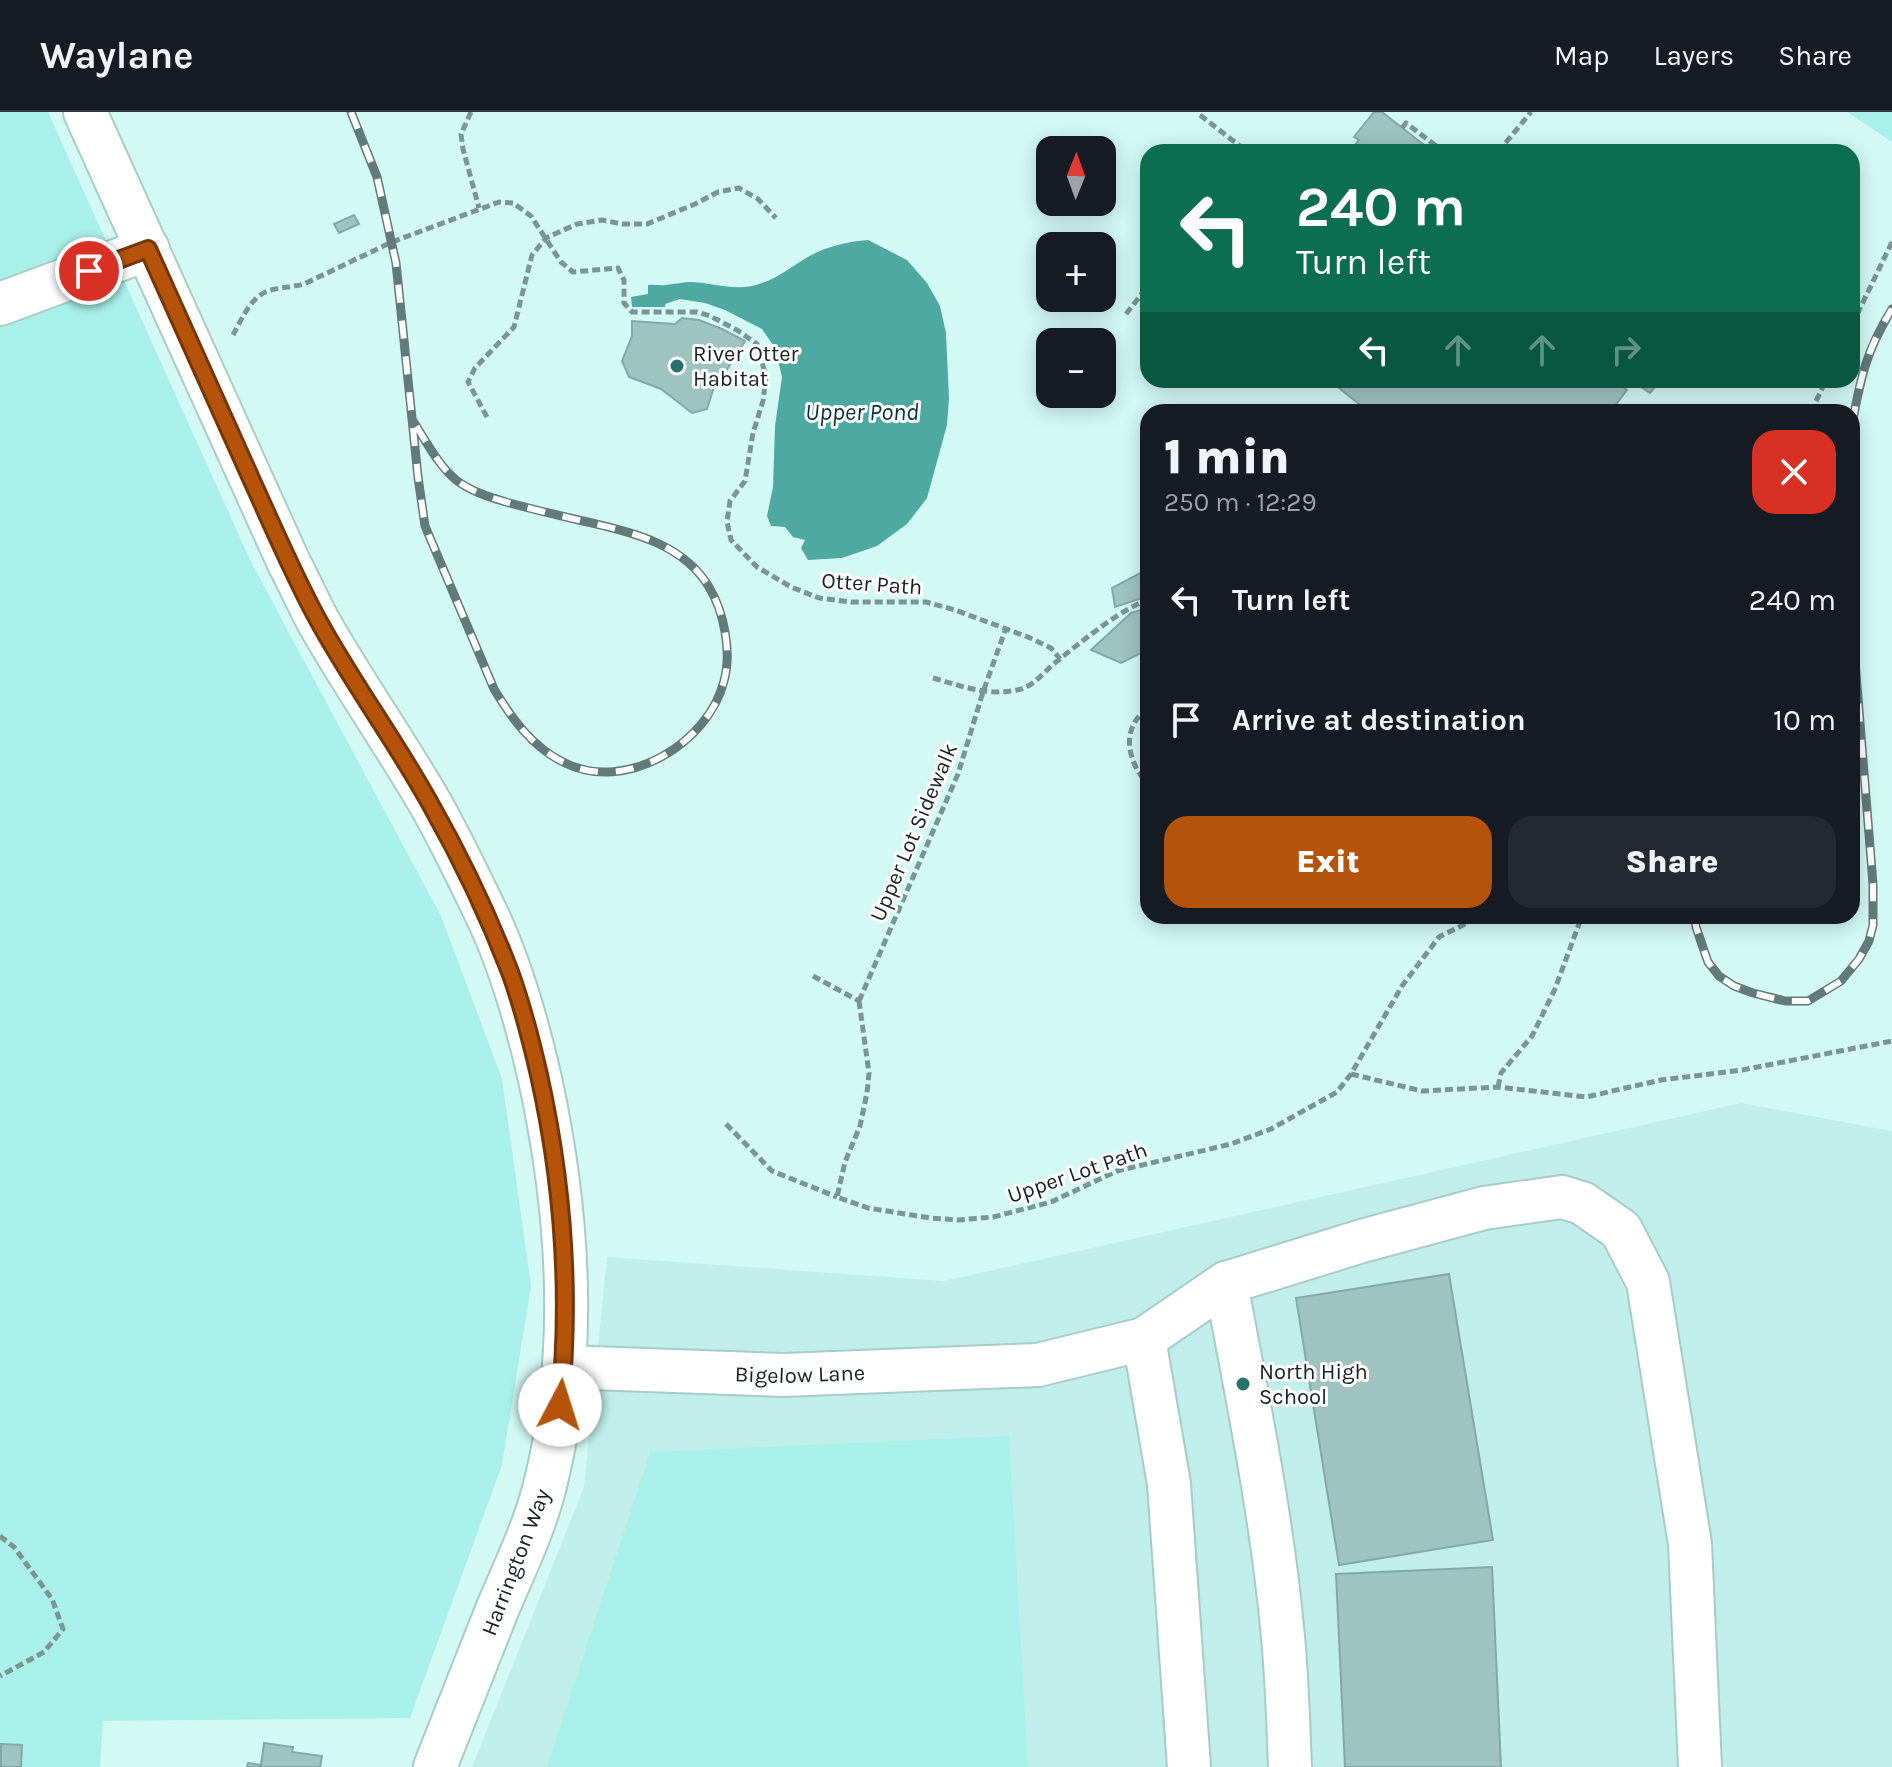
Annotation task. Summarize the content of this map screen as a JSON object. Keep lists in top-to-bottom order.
{
  "streets": {
    "street": ["Bigelow Lane", "Harrington Way"],
    "path": ["Otter Path", "Upper Lot Sidewalk", "Upper Lot Path"]
  },
  "crossings": [
    ["Otter Path", "Upper Lot Sidewalk"],
    ["Bigelow Lane", "Harrington Way"]
  ],
  "water": ["Upper Pond"],
  "places": ["River Otter Habitat", "North High School"],
  "north": "top",
  "page": {
    "header": "Waylane",
    "nav": ["Map", "Layers", "Share"],
    "map_buttons": ["+", "−"],
    "turn": ["240 m", "Turn left"],
    "heading": ["1 min", "250 m · 12:29"],
    "list": [
      {
        "name": "Turn left",
        "value": "240 m"
      },
      {
        "name": "Arrive at destination",
        "value": "10 m"
      }
    ],
    "buttons": ["Exit", "Share"]
  }
}
